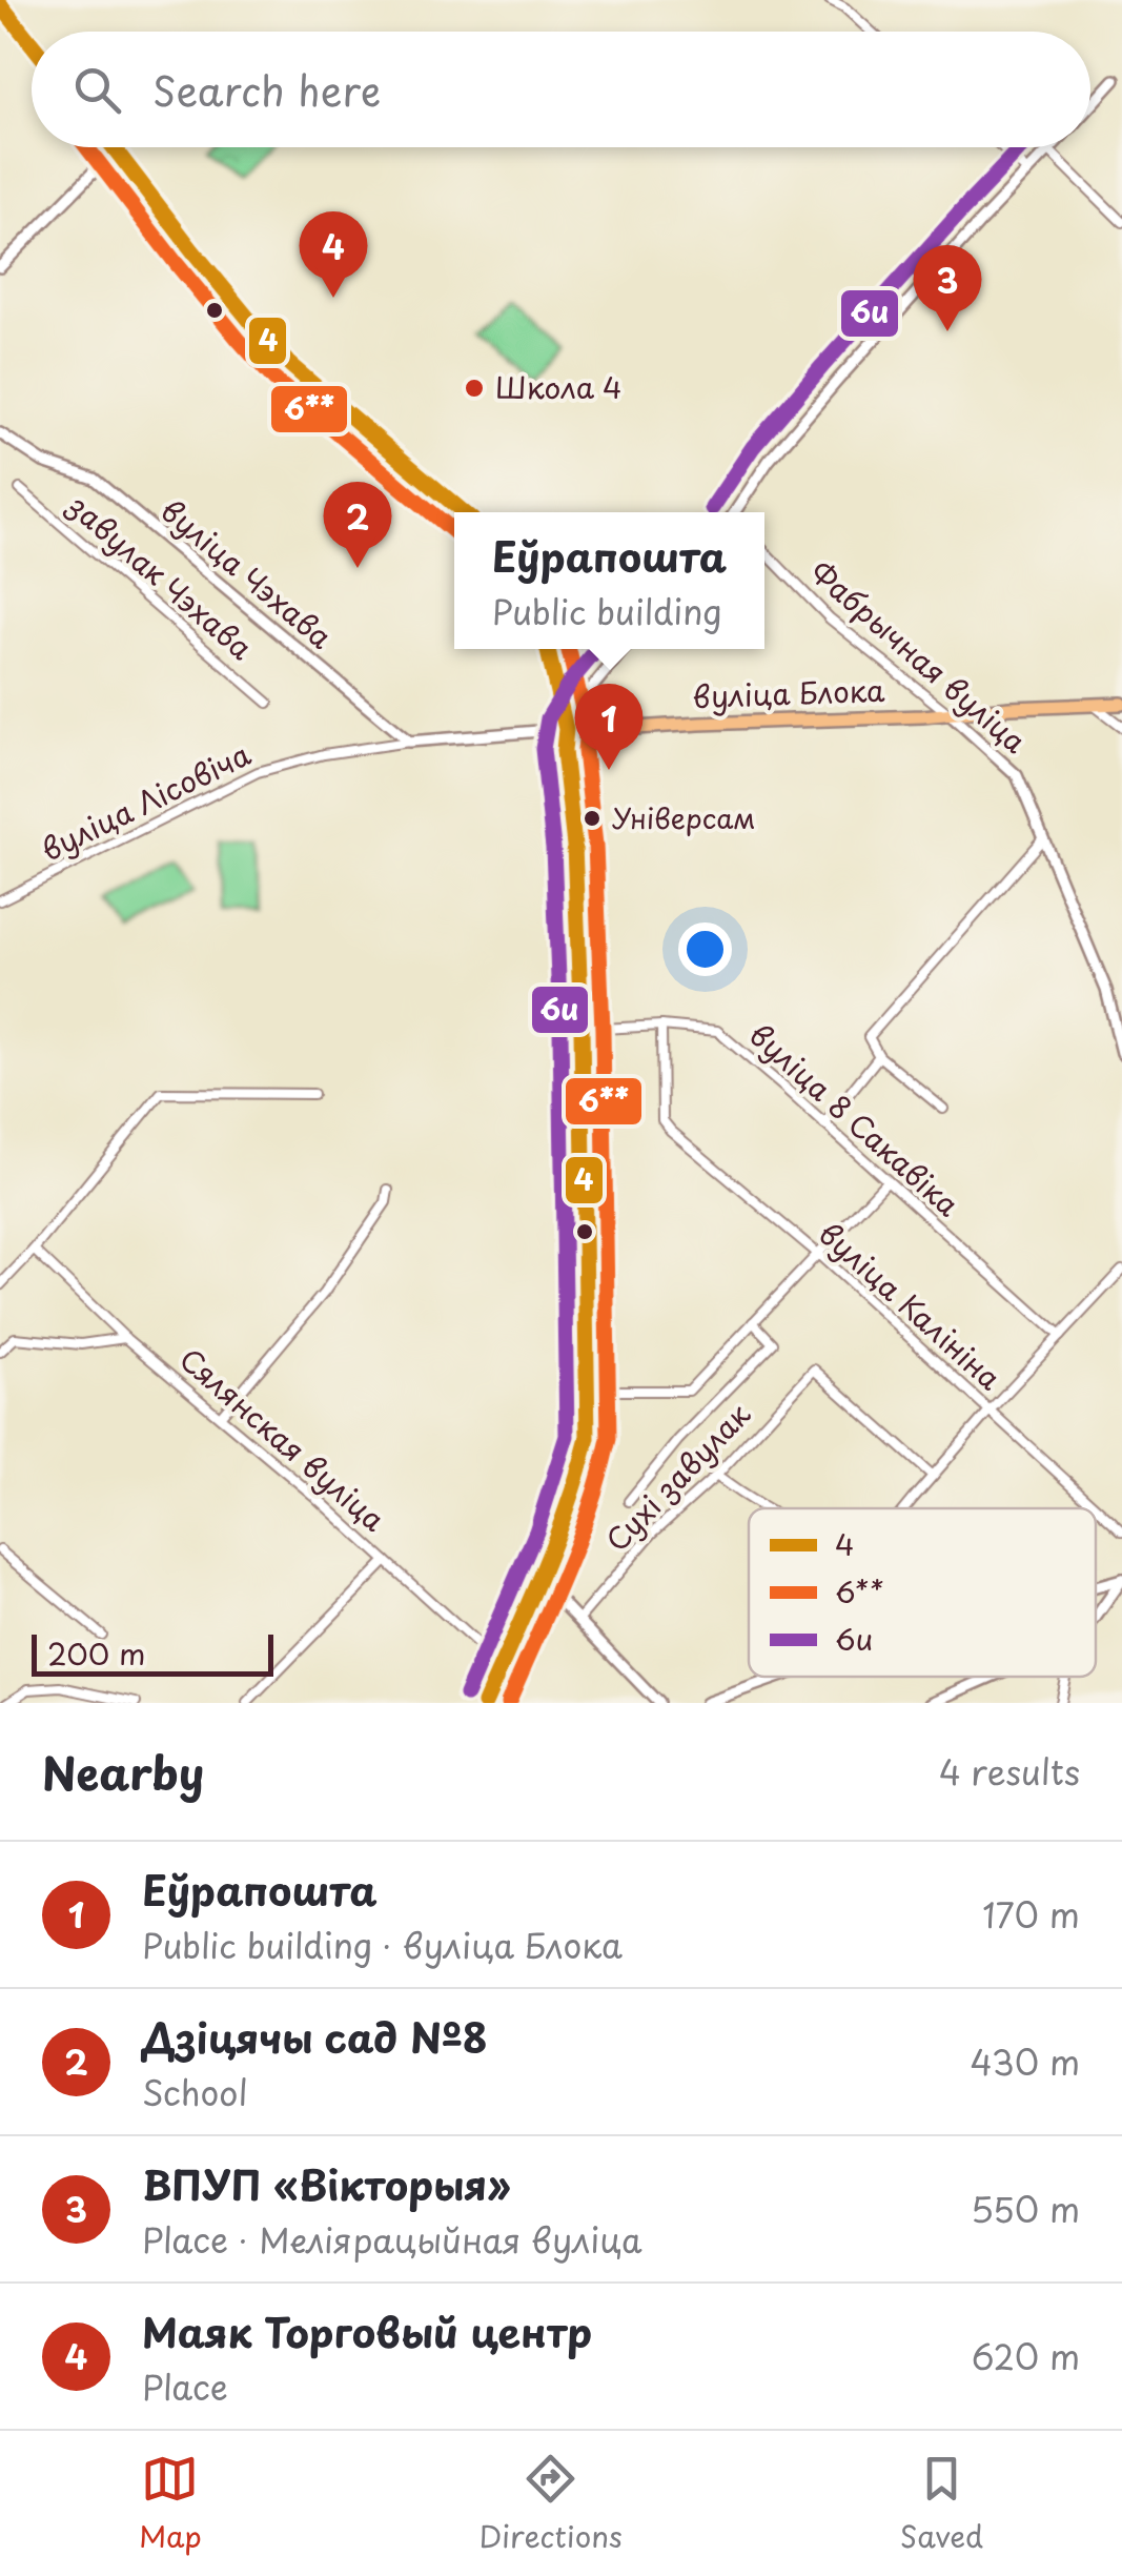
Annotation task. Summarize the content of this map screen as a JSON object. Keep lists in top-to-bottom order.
{
  "streets": {
    "main road": ["вуліца Блока"],
    "street": [
      "вуліца Чэхава",
      "завулак Чэхава",
      "Фабрычная вуліца",
      "вуліца Лісовіча",
      "вуліца 8 Сакавіка",
      "вуліца Калініна",
      "Сялянская вуліца",
      "Сухі завулак"
    ]
  },
  "crossings": [
    ["вуліца Чэхава", "вуліца Лісовіча"],
    ["Фабрычная вуліца", "вуліца Блока"],
    ["вуліца Блока", "вуліца Лісовіча"],
    ["вуліца 8 Сакавіка", "вуліца Калініна"]
  ],
  "places": ["Школа 4", "Універсам"],
  "lines": ["transit line 4", "transit line 6**", "transit line 6и"],
  "legend": ["4", "6**", "6и"],
  "scale_bar": "200 m",
  "page": {
    "search": "Search here",
    "pins": [
      "4",
      "3",
      "2",
      "1"
    ],
    "popup": ["Еўрапошта", "Public building"],
    "scale": "200 m",
    "heading": ["Nearby", "4 results"],
    "list": [
      {
        "mark": "1",
        "name": "Еўрапошта",
        "note": "Public building · вуліца Блока",
        "value": "170 m"
      },
      {
        "mark": "2",
        "name": "Дзіцячы сад №8",
        "note": "School",
        "value": "430 m"
      },
      {
        "mark": "3",
        "name": "ВПУП «Вікторыя»",
        "note": "Place · Меліярацыйная вуліца",
        "value": "550 m"
      },
      {
        "mark": "4",
        "name": "Маяк Торговый центр",
        "note": "Place",
        "value": "620 m"
      }
    ],
    "nav": ["Map", "Directions", "Saved"]
  }
}
